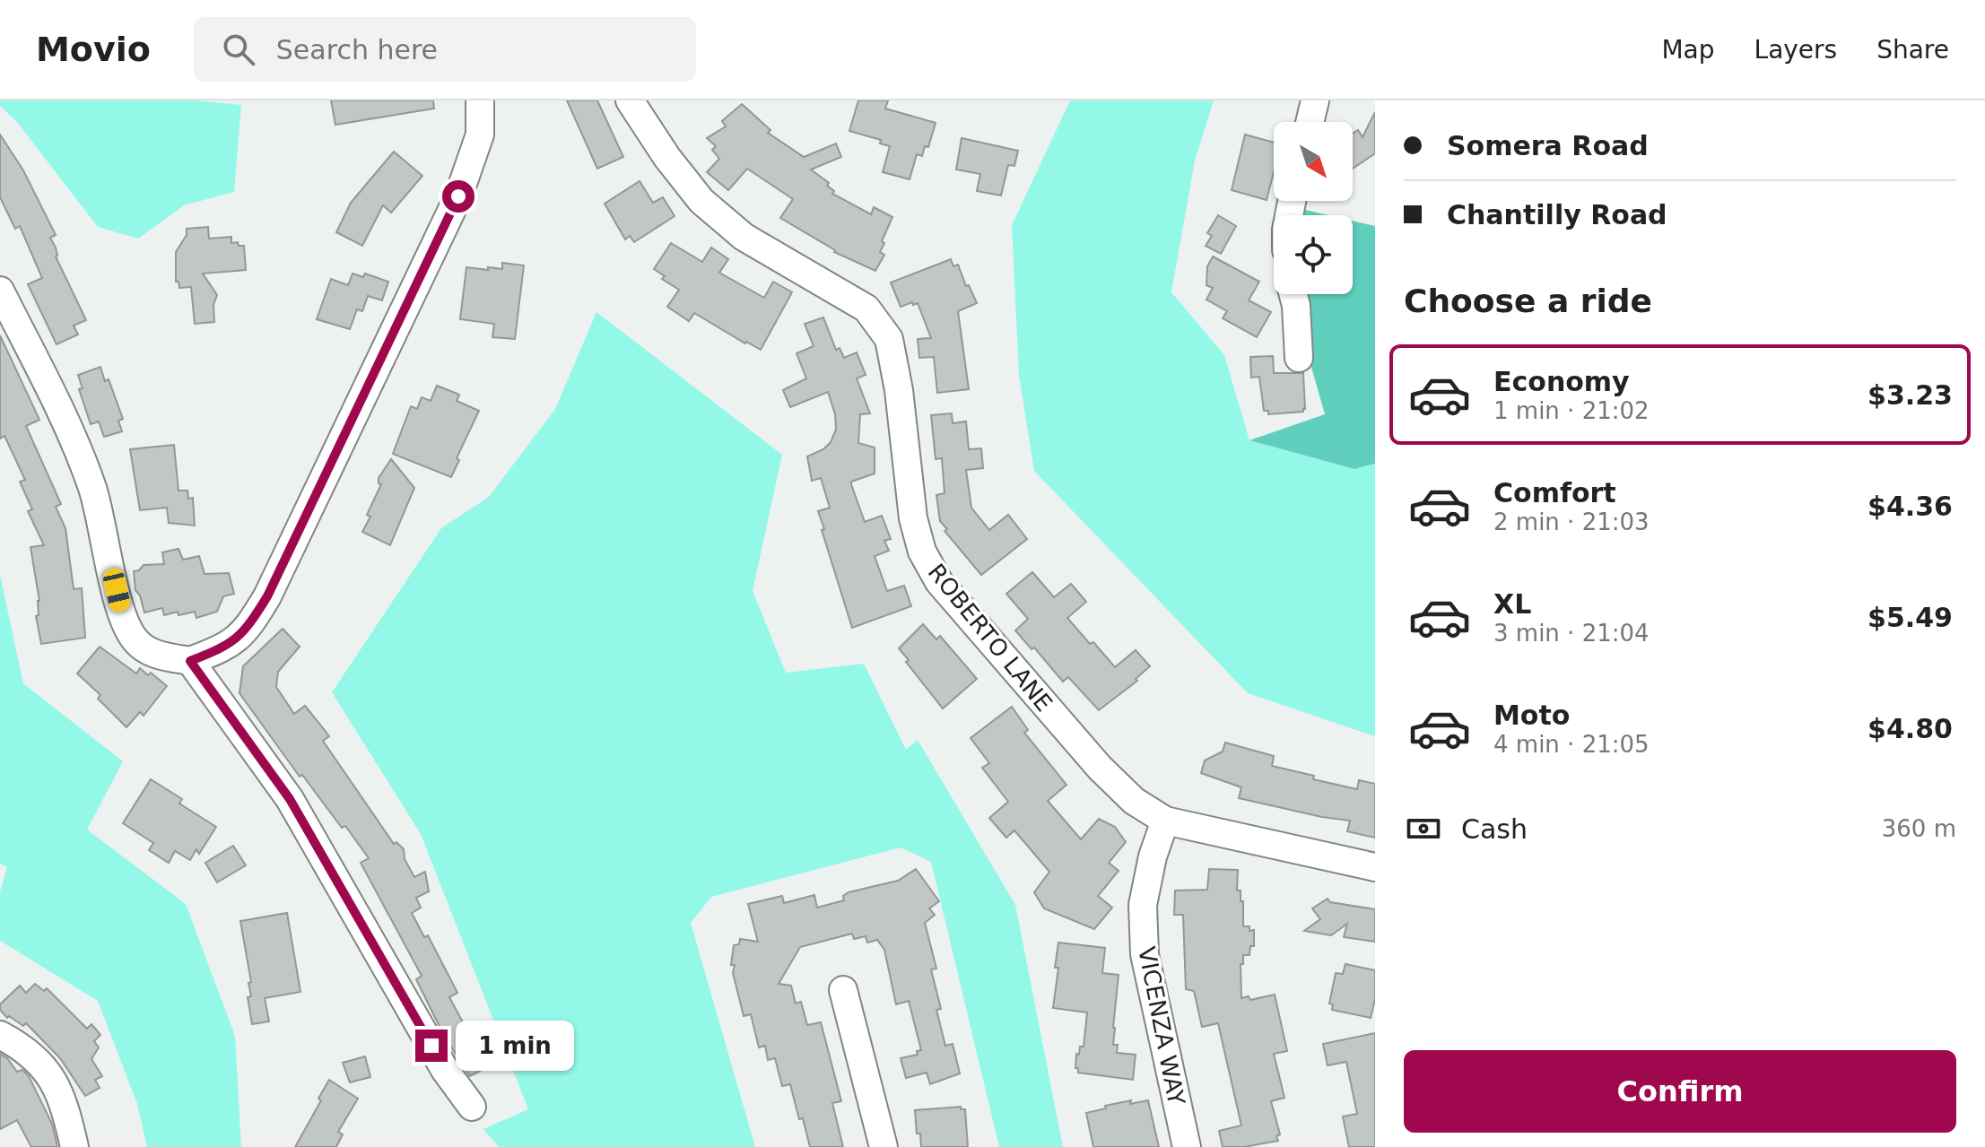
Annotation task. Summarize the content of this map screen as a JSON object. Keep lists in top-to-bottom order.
{
  "streets": {
    "street": ["ROBERTO LANE", "VICENZA WAY"]
  },
  "crossings": [
    ["ROBERTO LANE", "VICENZA WAY"]
  ],
  "north": "bottom right",
  "page": {
    "header": "Movio",
    "search": "Search here",
    "nav": ["Map", "Layers", "Share"],
    "banner": ["Somera Road", "Chantilly Road"],
    "heading": "Choose a ride",
    "list": [
      {
        "name": "Economy",
        "note": "1 min · 21:02",
        "value": "$3.23"
      },
      {
        "name": "Comfort",
        "note": "2 min · 21:03",
        "value": "$4.36"
      },
      {
        "name": "XL",
        "note": "3 min · 21:04",
        "value": "$5.49"
      },
      {
        "name": "Moto",
        "note": "4 min · 21:05",
        "value": "$4.80"
      }
    ],
    "pay": ["Cash", "360 m"],
    "bubble": "1 min",
    "buttons": "Confirm"
  }
}
